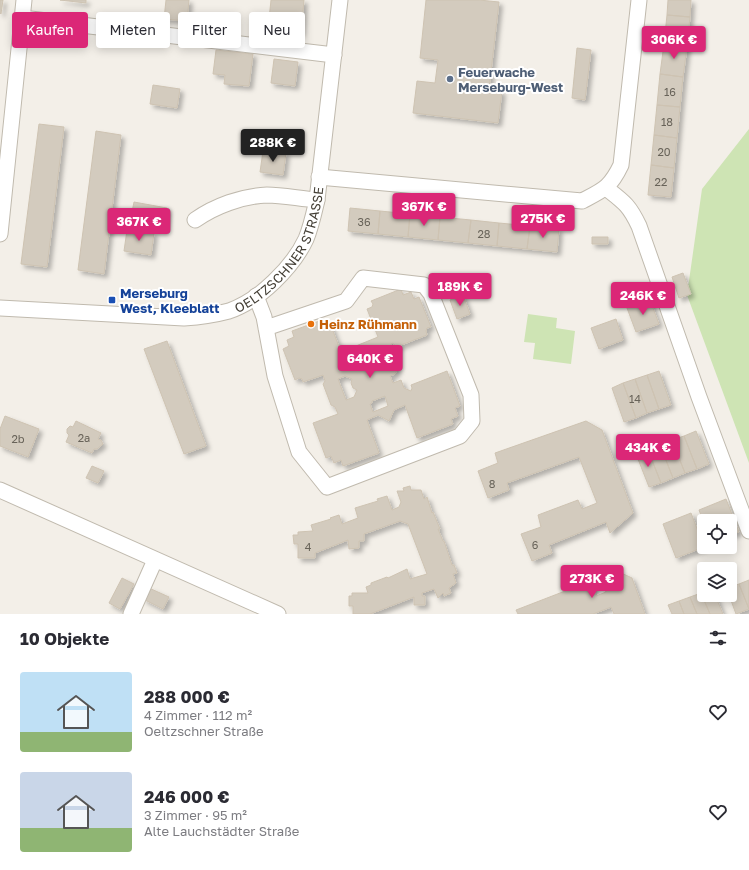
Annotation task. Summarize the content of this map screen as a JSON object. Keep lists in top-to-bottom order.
{
  "streets": {
    "street": ["OELTZSCHNER STRASSE"]
  },
  "places": {
    "other": ["Feuerwache Merseburg-West", "Heinz Rühmann"],
    "transit": ["Merseburg West, Kleeblatt"]
  },
  "house_numbers": [
    "16",
    "18",
    "20",
    "22",
    "36",
    "28",
    "14",
    "2a",
    "2b",
    "8",
    "6",
    "4"
  ],
  "page": {
    "chip": [
      "Kaufen",
      "Mieten",
      "Filter",
      "Neu"
    ],
    "price": [
      "306K €",
      "288K €",
      "367K €",
      "275K €",
      "367K €",
      "189K €",
      "246K €",
      "640K €",
      "434K €",
      "273K €"
    ],
    "heading": "10 Objekte",
    "list": [
      {
        "name": "288 000 €",
        "note": "4 Zimmer · 112 m² · Oeltzschner Straße"
      },
      {
        "name": "246 000 €",
        "note": "3 Zimmer · 95 m² · Alte Lauchstädter Straße"
      }
    ]
  }
}
